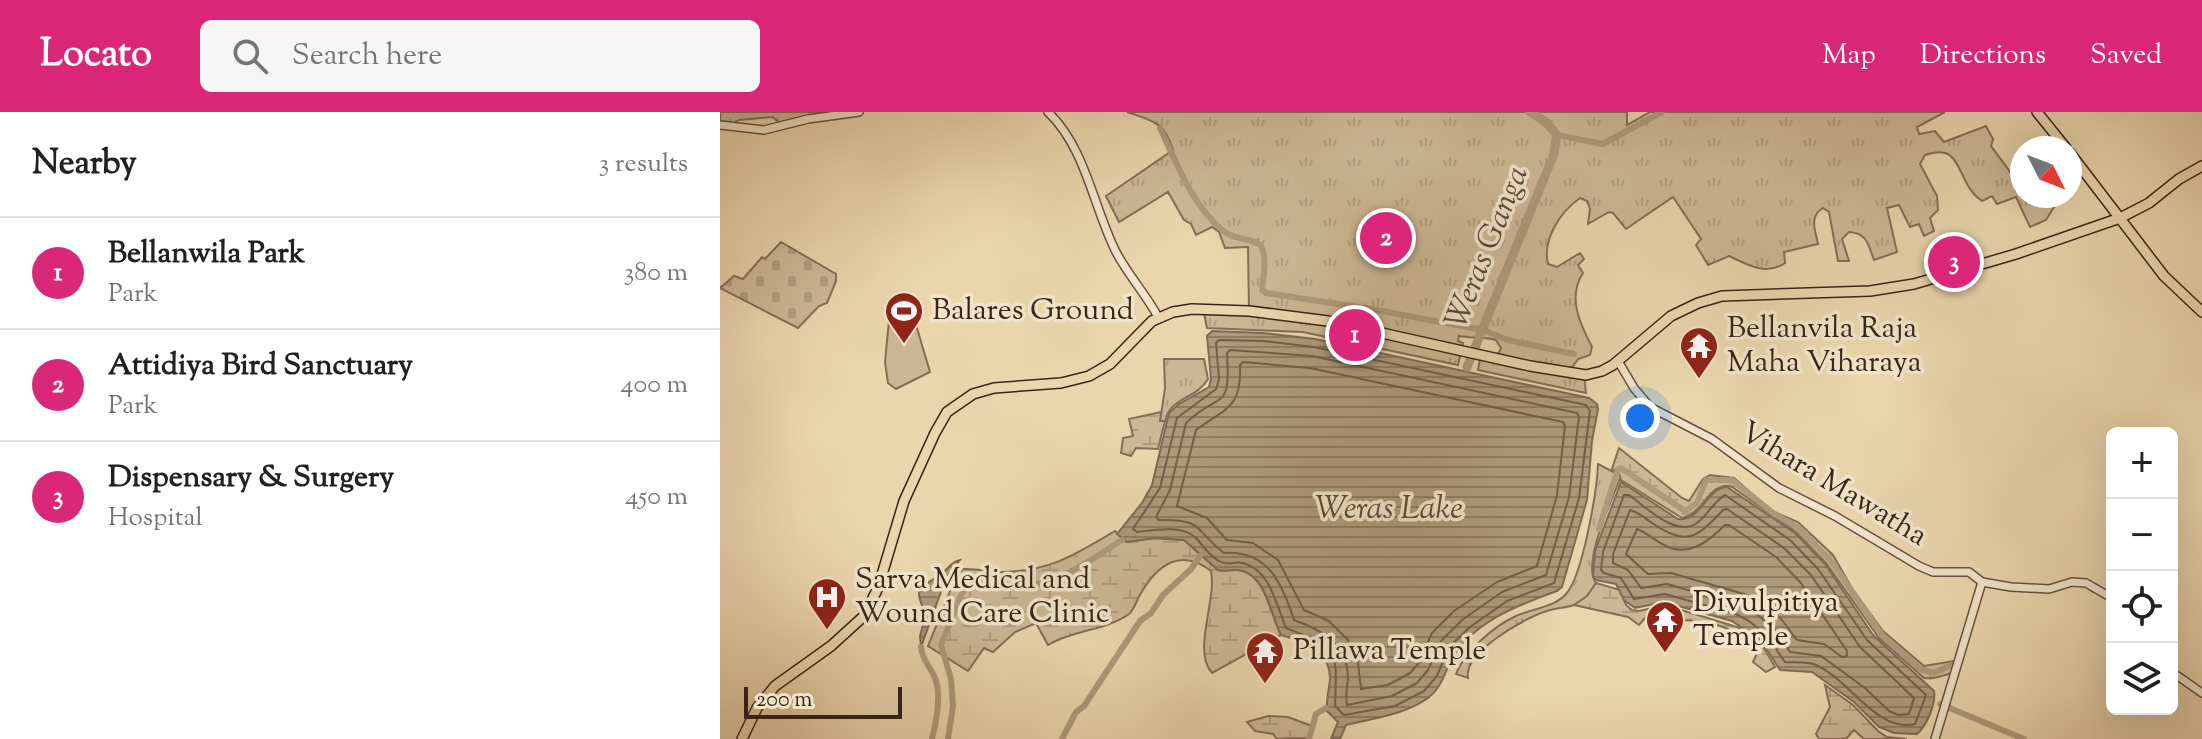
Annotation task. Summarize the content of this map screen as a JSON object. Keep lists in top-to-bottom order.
{
  "streets": {
    "street": ["Vihara Mawatha"]
  },
  "water": ["Weras Ganga", "Weras Lake"],
  "places": {
    "sports": ["Balares Ground"],
    "temple": ["Bellanvila Raja Maha Viharaya", "Divulpitiya Temple", "Pillawa Temple"],
    "hospital": ["Sarva Medical and Wound Care Clinic"]
  },
  "scale_bar": "200 m",
  "north": "bottom right",
  "page": {
    "header": "Locato",
    "search": "Search here",
    "nav": ["Map", "Directions", "Saved"],
    "heading": ["Nearby", "3 results"],
    "pins": ["2", "3", "1"],
    "list": [
      {
        "mark": "1",
        "name": "Bellanwila Park",
        "note": "Park",
        "value": "380 m"
      },
      {
        "mark": "2",
        "name": "Attidiya Bird Sanctuary",
        "note": "Park",
        "value": "400 m"
      },
      {
        "mark": "3",
        "name": "Dispensary & Surgery",
        "note": "Hospital",
        "value": "450 m"
      }
    ],
    "map_buttons": ["+", "−"],
    "scale": "200 m"
  }
}
